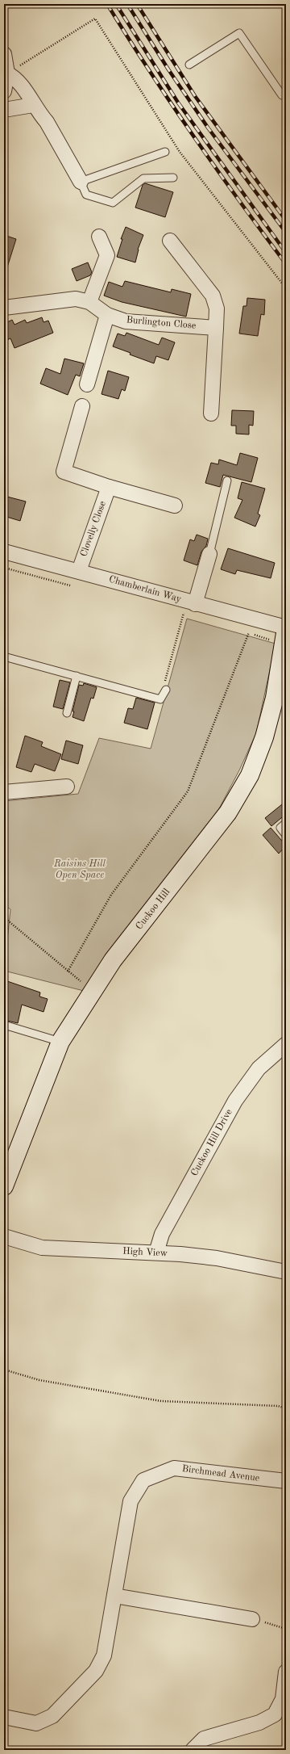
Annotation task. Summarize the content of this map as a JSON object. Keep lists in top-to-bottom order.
{
  "streets": {
    "main road": ["Cuckoo Hill"],
    "street": [
      "Burlington Close",
      "Clovelly Close",
      "Chamberlain Way",
      "Cuckoo Hill Drive",
      "High View",
      "Birchmead Avenue"
    ]
  },
  "crossings": [
    ["Clovelly Close", "Chamberlain Way"],
    ["Chamberlain Way", "Cuckoo Hill"],
    ["Cuckoo Hill Drive", "High View"]
  ],
  "parks": ["Raisins Hill Open Space"]
}
